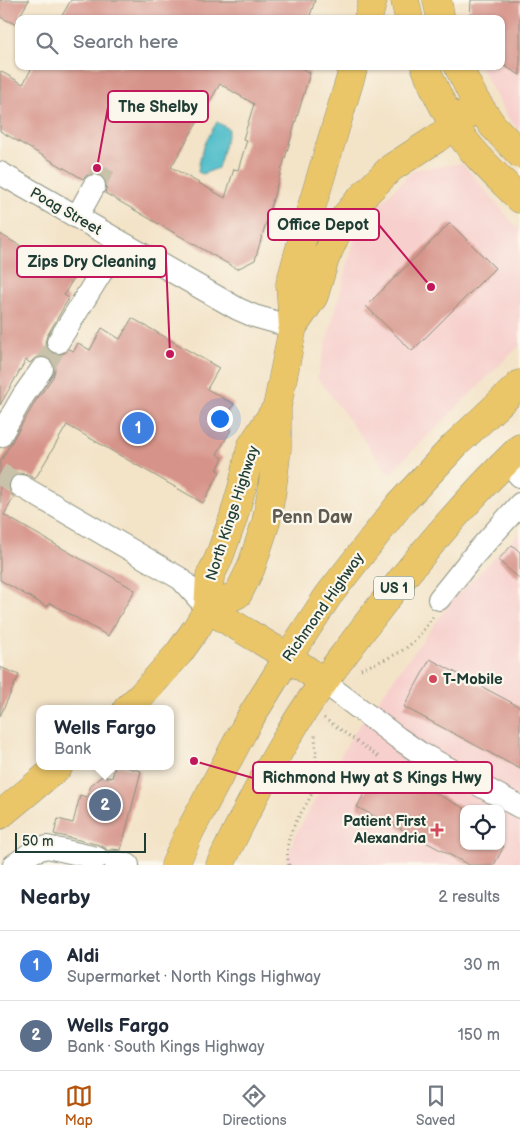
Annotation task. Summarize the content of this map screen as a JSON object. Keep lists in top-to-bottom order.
{
  "streets": {
    "main road": ["North Kings Highway", "US 1", "Richmond Highway"],
    "street": ["Poag Street"]
  },
  "crossings": [
    ["Poag Street", "North Kings Highway"]
  ],
  "districts": ["Penn Daw"],
  "places": {
    "other": [
      "The Shelby",
      "Office Depot",
      "Zips Dry Cleaning",
      "T-Mobile",
      "Richmond Hwy at S Kings Hwy"
    ],
    "health": ["Patient First Alexandria"]
  },
  "scale_bar": "50 m",
  "page": {
    "search": "Search here",
    "pins": ["1", "2"],
    "popup": ["Wells Fargo", "Bank"],
    "scale": "50 m",
    "heading": ["Nearby", "2 results"],
    "list": [
      {
        "mark": "1",
        "name": "Aldi",
        "note": "Supermarket · North Kings Highway",
        "value": "30 m"
      },
      {
        "mark": "2",
        "name": "Wells Fargo",
        "note": "Bank · South Kings Highway",
        "value": "150 m"
      }
    ],
    "nav": ["Map", "Directions", "Saved"]
  }
}
